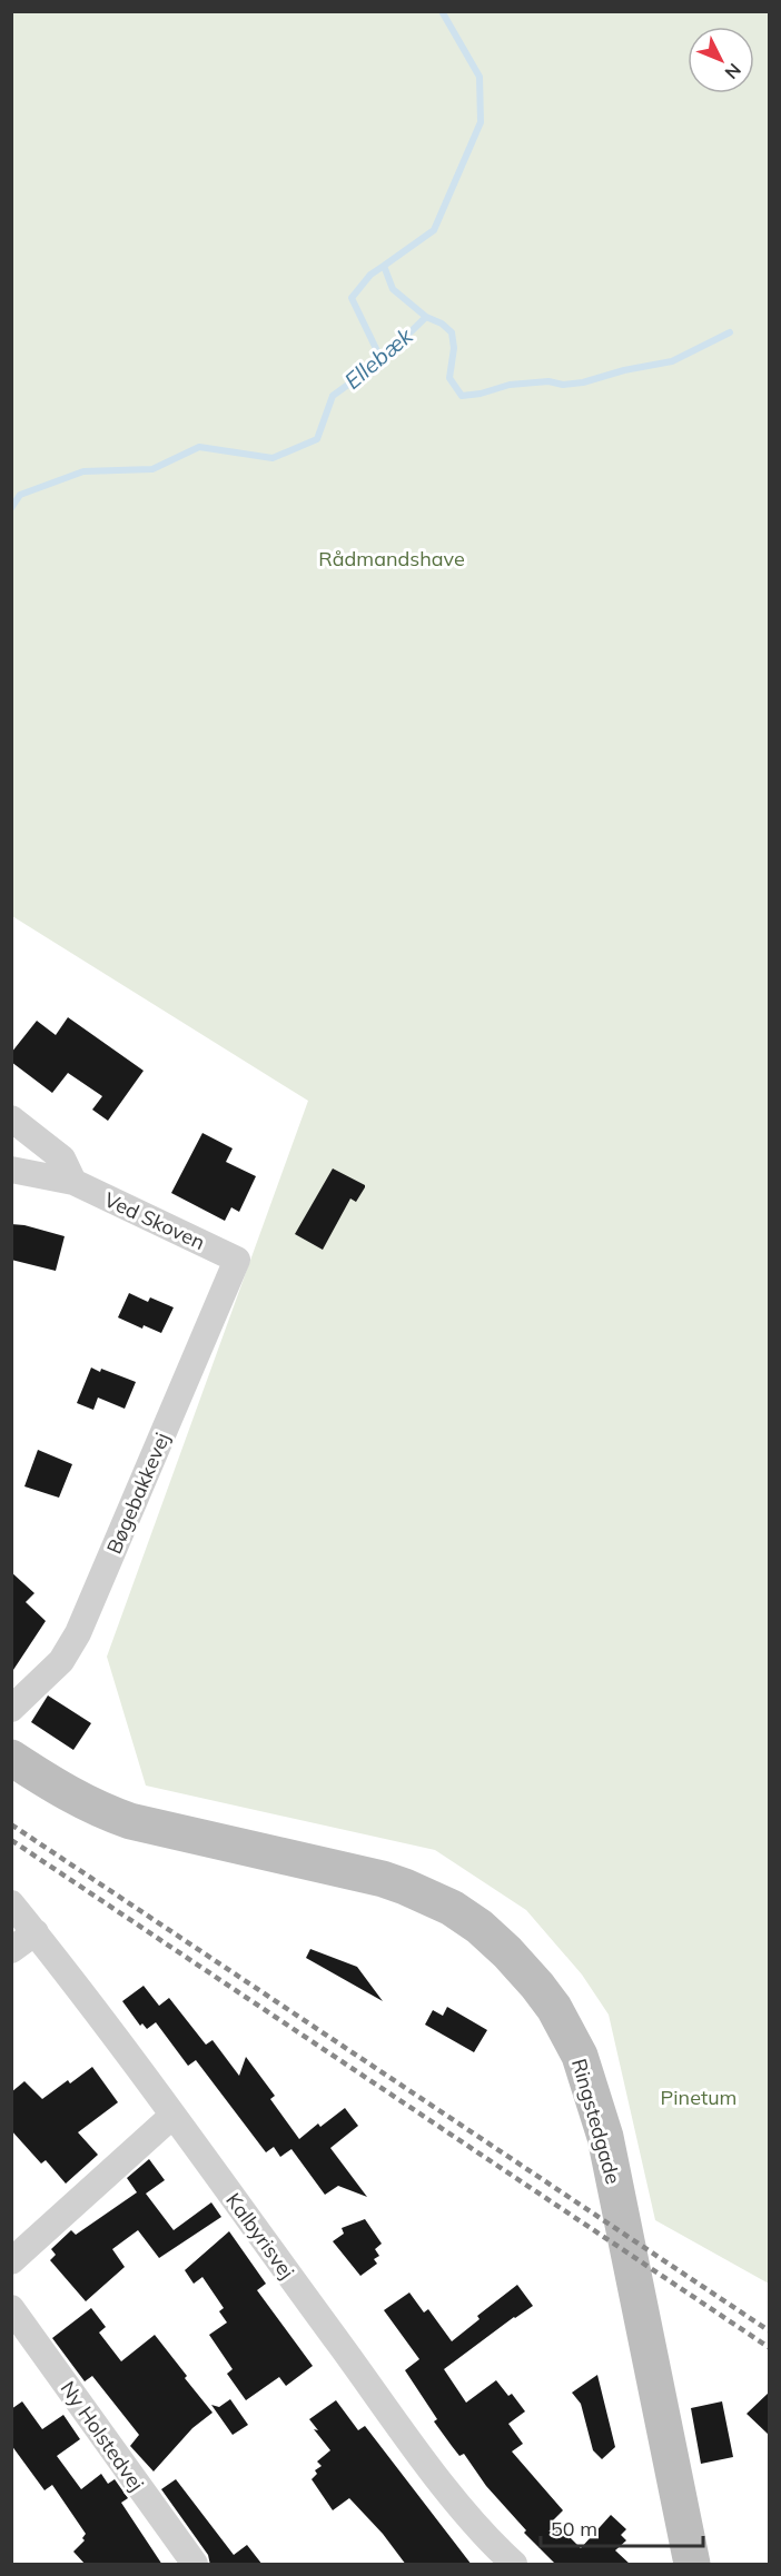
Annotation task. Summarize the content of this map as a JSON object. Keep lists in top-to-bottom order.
{
  "streets": {
    "street": [
      "Ved Skoven",
      "Bøgebakkevej",
      "Ringstedgade",
      "Kalbyrisvej",
      "Ny Holstedvej"
    ]
  },
  "crossings": [
    ["Ved Skoven", "Bøgebakkevej"]
  ],
  "water": ["Ellebæk"],
  "parks": ["Rådmandshave", "Pinetum"],
  "scale_bar": "50 m",
  "north": "bottom right"
}
